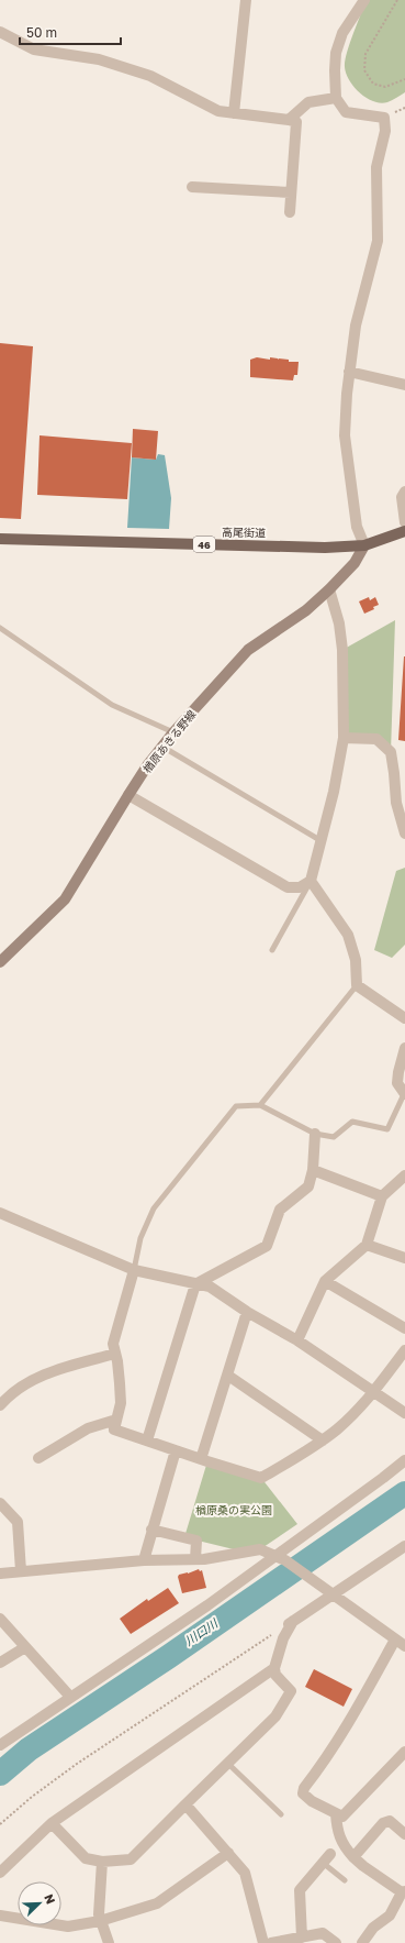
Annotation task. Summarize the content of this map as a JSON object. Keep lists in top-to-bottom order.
{
  "streets": {
    "main road": ["高尾街道", "46", "楢原あきる野線"]
  },
  "crossings": [
    ["高尾街道", "楢原あきる野線"]
  ],
  "water": ["川口川"],
  "parks": ["楢原桑の実公園"],
  "scale_bar": "50 m",
  "north": "top right"
}
